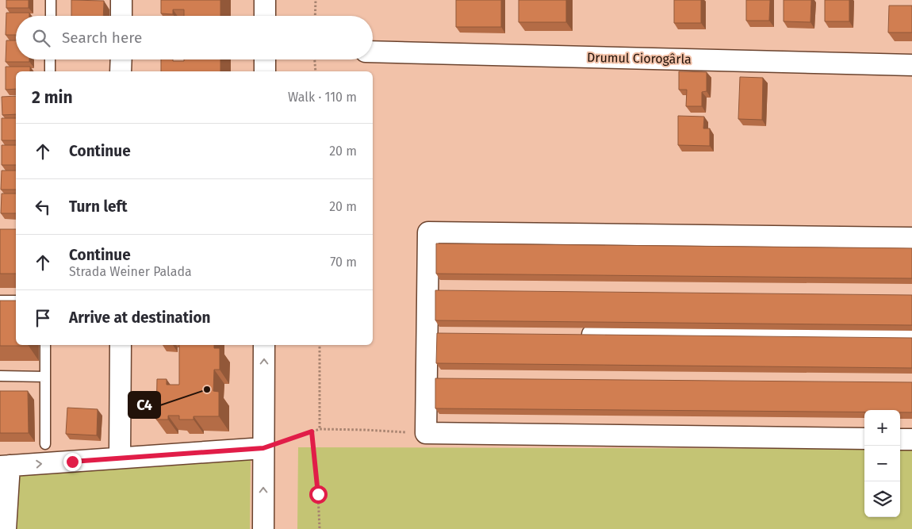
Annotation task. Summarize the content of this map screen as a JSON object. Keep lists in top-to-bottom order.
{
  "streets": {
    "street": ["Drumul Ciorogârla"]
  },
  "places": ["C4"],
  "page": {
    "search": "Search here",
    "heading": ["2 min", "Walk · 110 m"],
    "list": [
      ["Continue", "20 m"],
      ["Turn left", "20 m"],
      ["Continue", "Strada Weiner Palada", "70 m"],
      "Arrive at destination"
    ],
    "map_buttons": ["+", "−"]
  }
}
